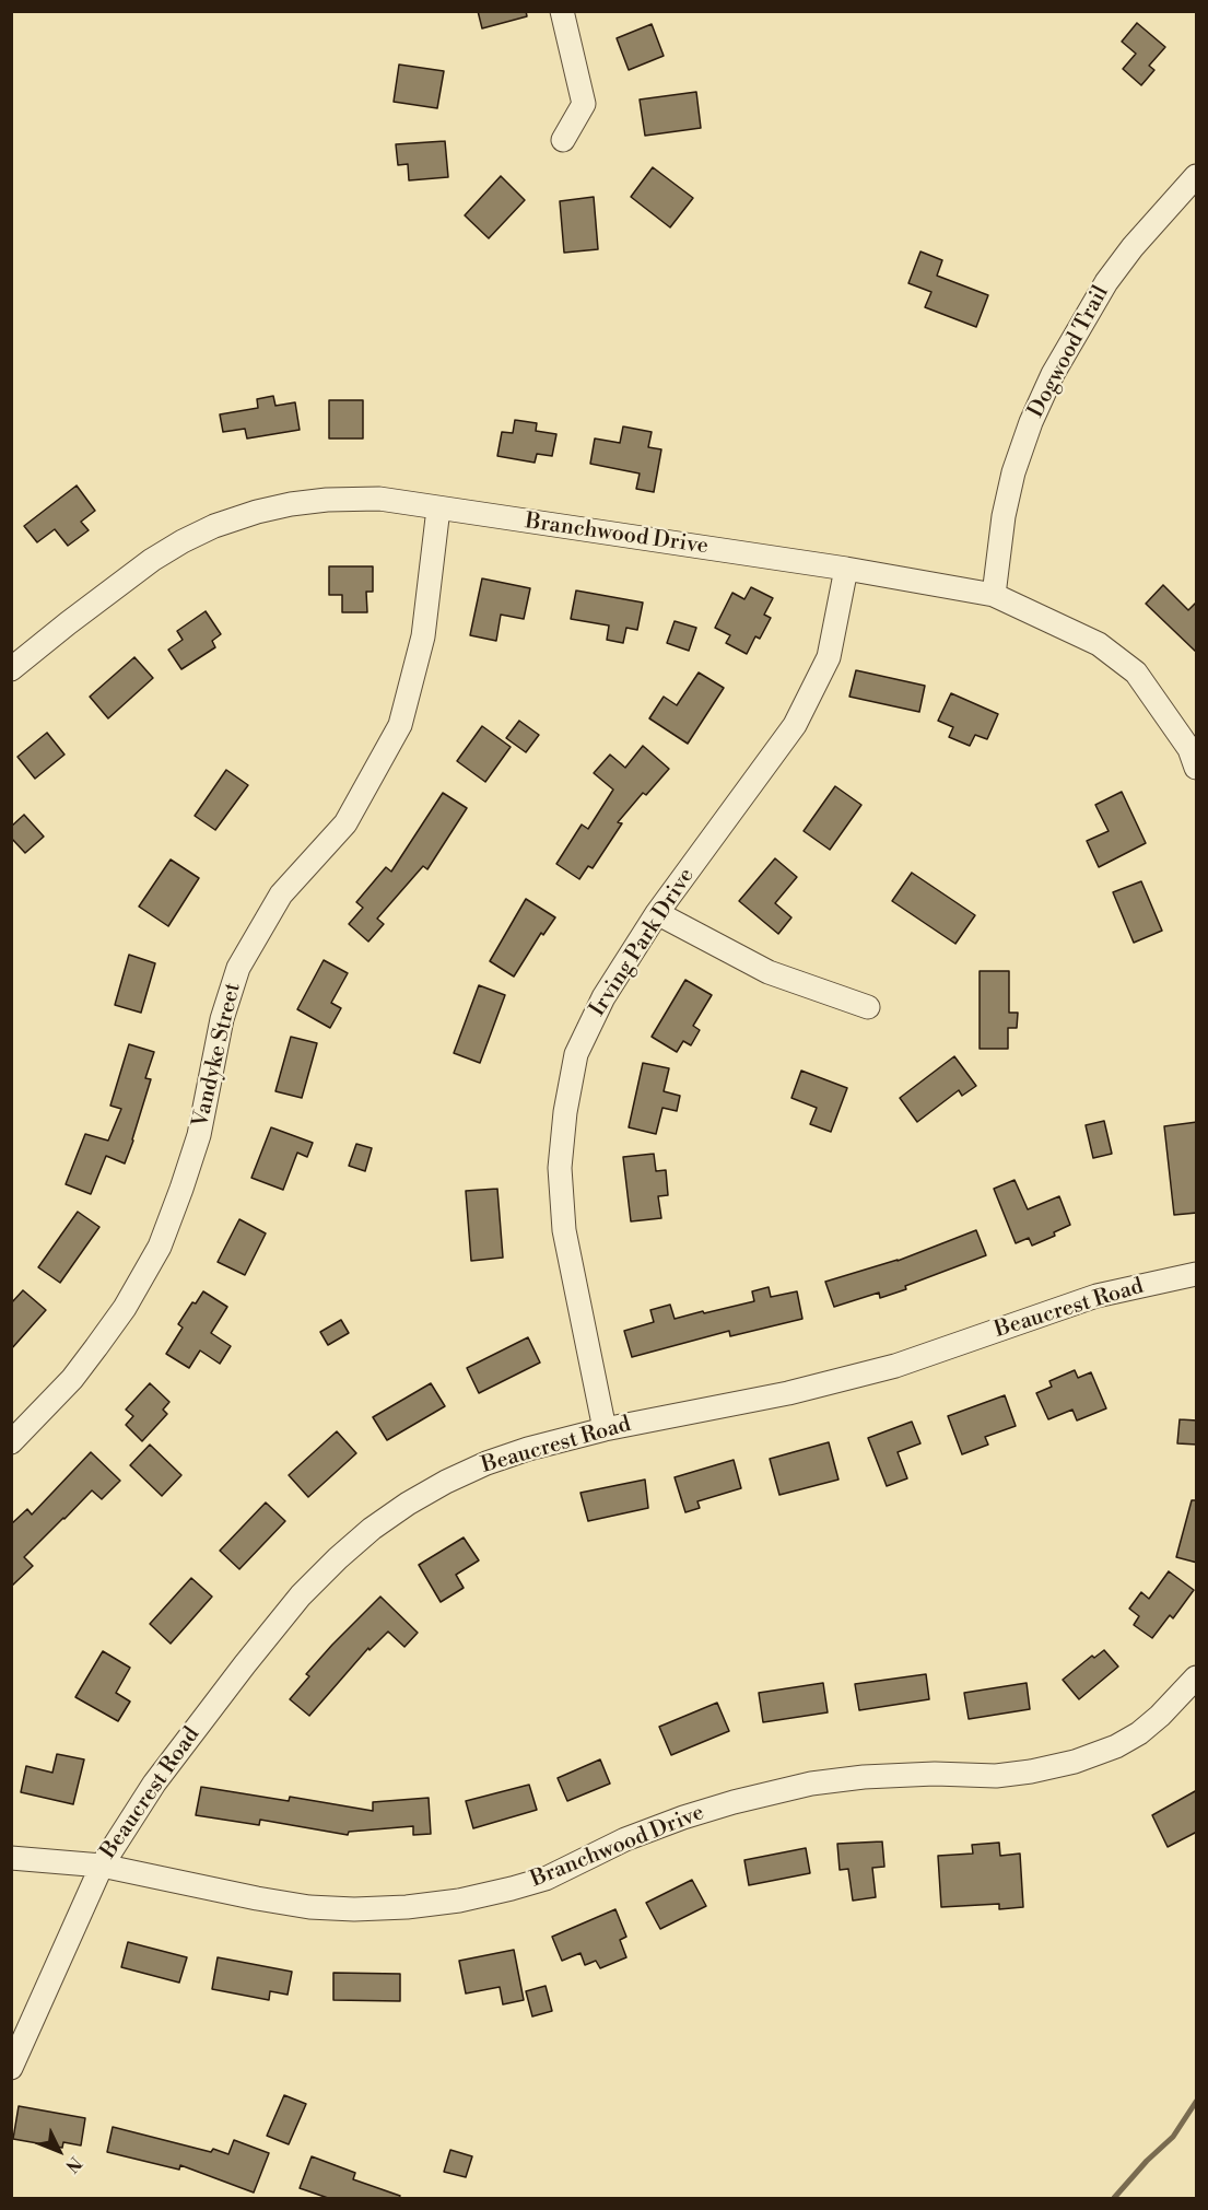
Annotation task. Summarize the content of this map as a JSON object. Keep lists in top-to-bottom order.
{
  "streets": {
    "street": [
      "Dogwood Trail",
      "Branchwood Drive",
      "Irving Park Drive",
      "Vandyke Street",
      "Beaucrest Road"
    ]
  },
  "crossings": [
    ["Dogwood Trail", "Branchwood Drive"],
    ["Branchwood Drive", "Irving Park Drive"],
    ["Branchwood Drive", "Vandyke Street"],
    ["Branchwood Drive", "Beaucrest Road"],
    ["Irving Park Drive", "Beaucrest Road"]
  ],
  "north": "bottom right"
}
